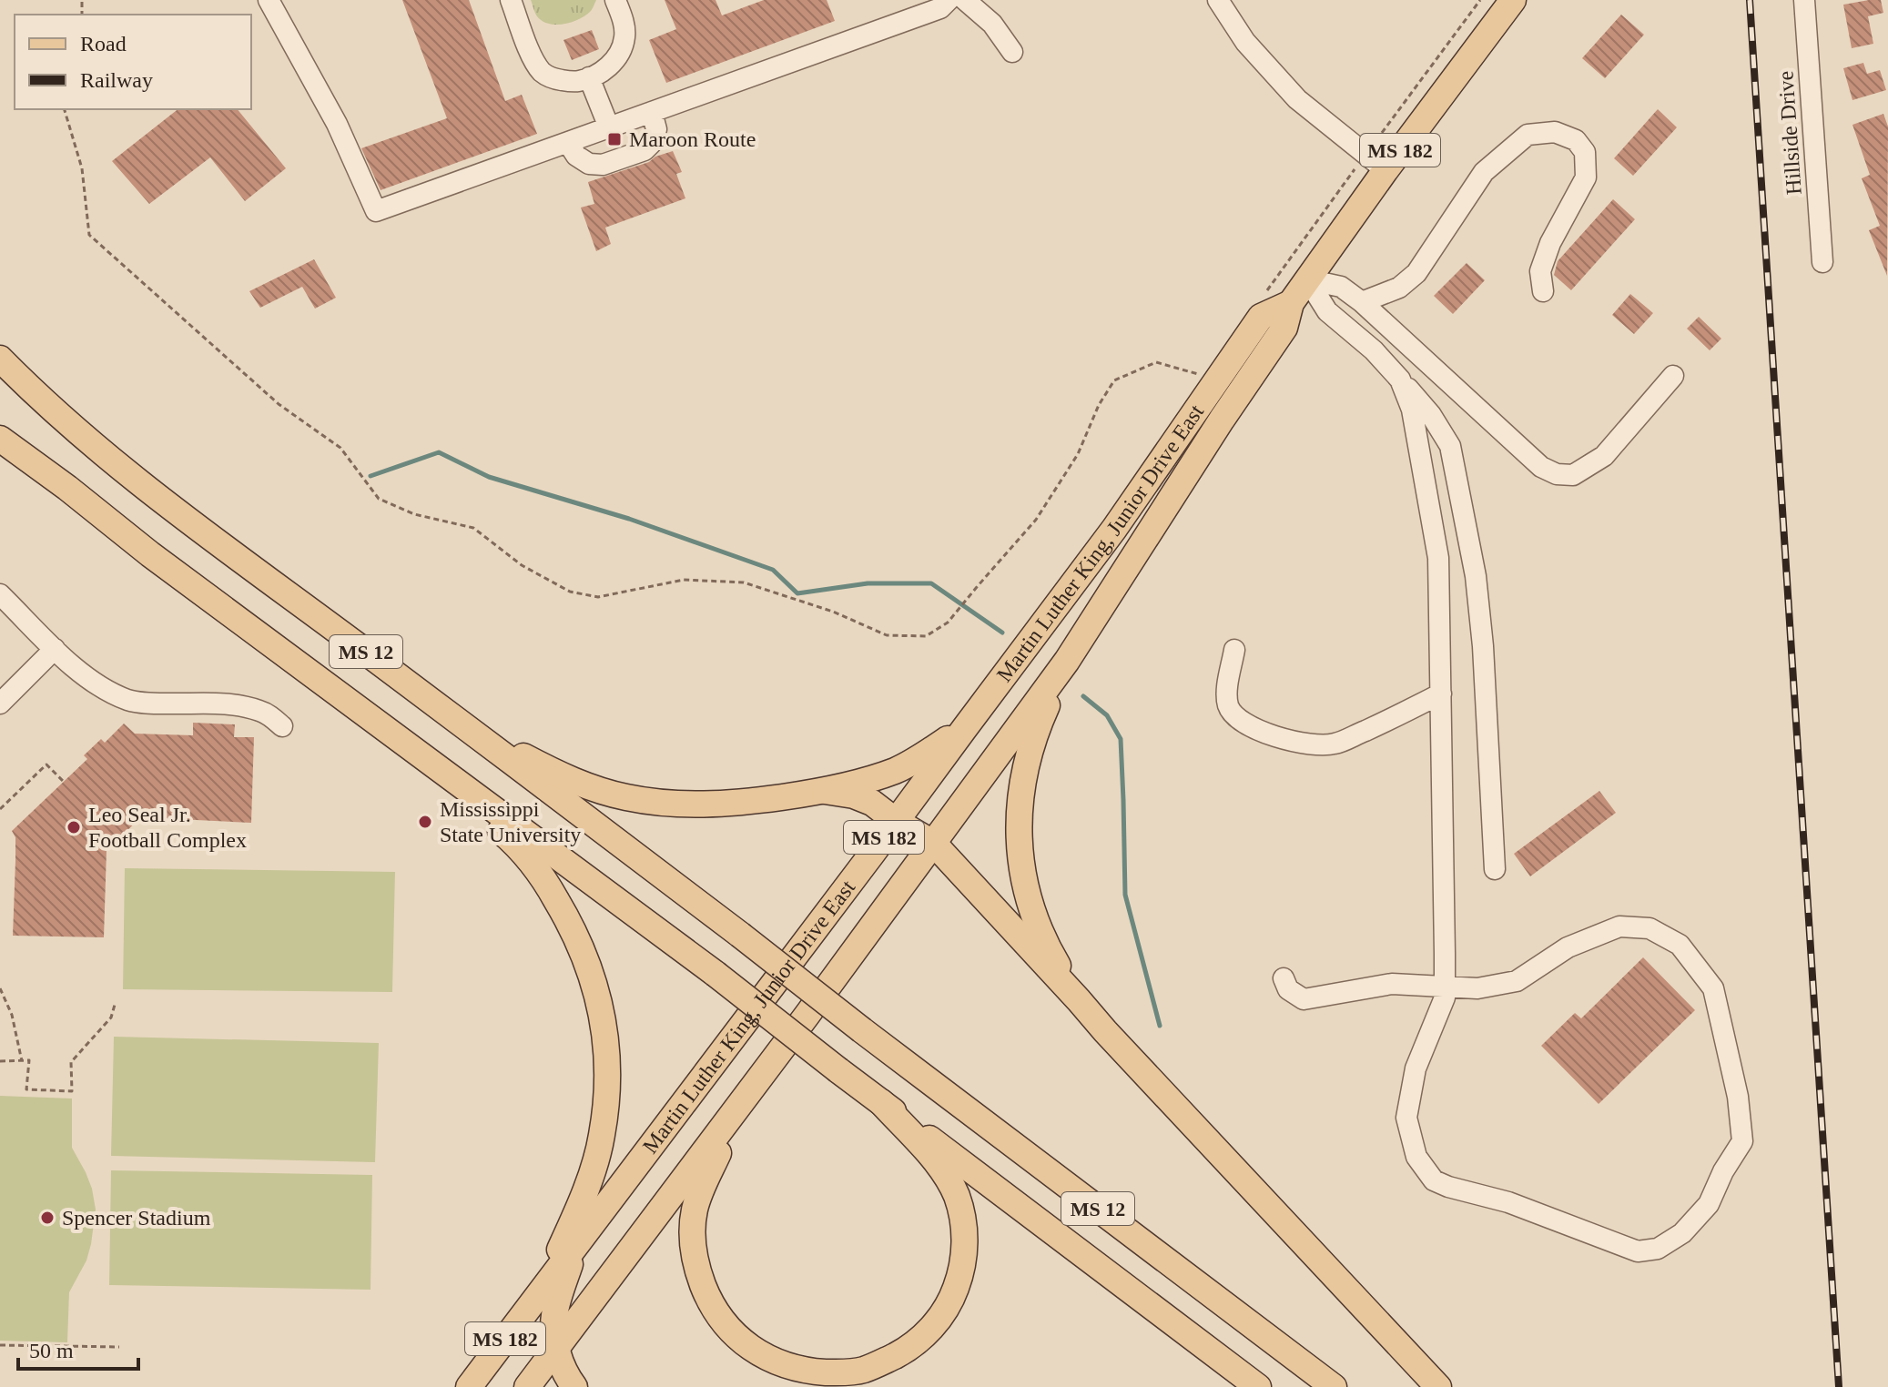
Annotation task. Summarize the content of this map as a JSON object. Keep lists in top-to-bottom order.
{
  "streets": {
    "main road": ["MS 182", "Martin Luther King, Junior Drive East", "MS 12"],
    "street": ["Hillside Drive"]
  },
  "places": {
    "transit": ["Maroon Route"],
    "other": ["Mississippi State University", "Leo Seal Jr. Football Complex", "Spencer Stadium"]
  },
  "legend": ["Road", "Railway"],
  "scale_bar": "50 m"
}
